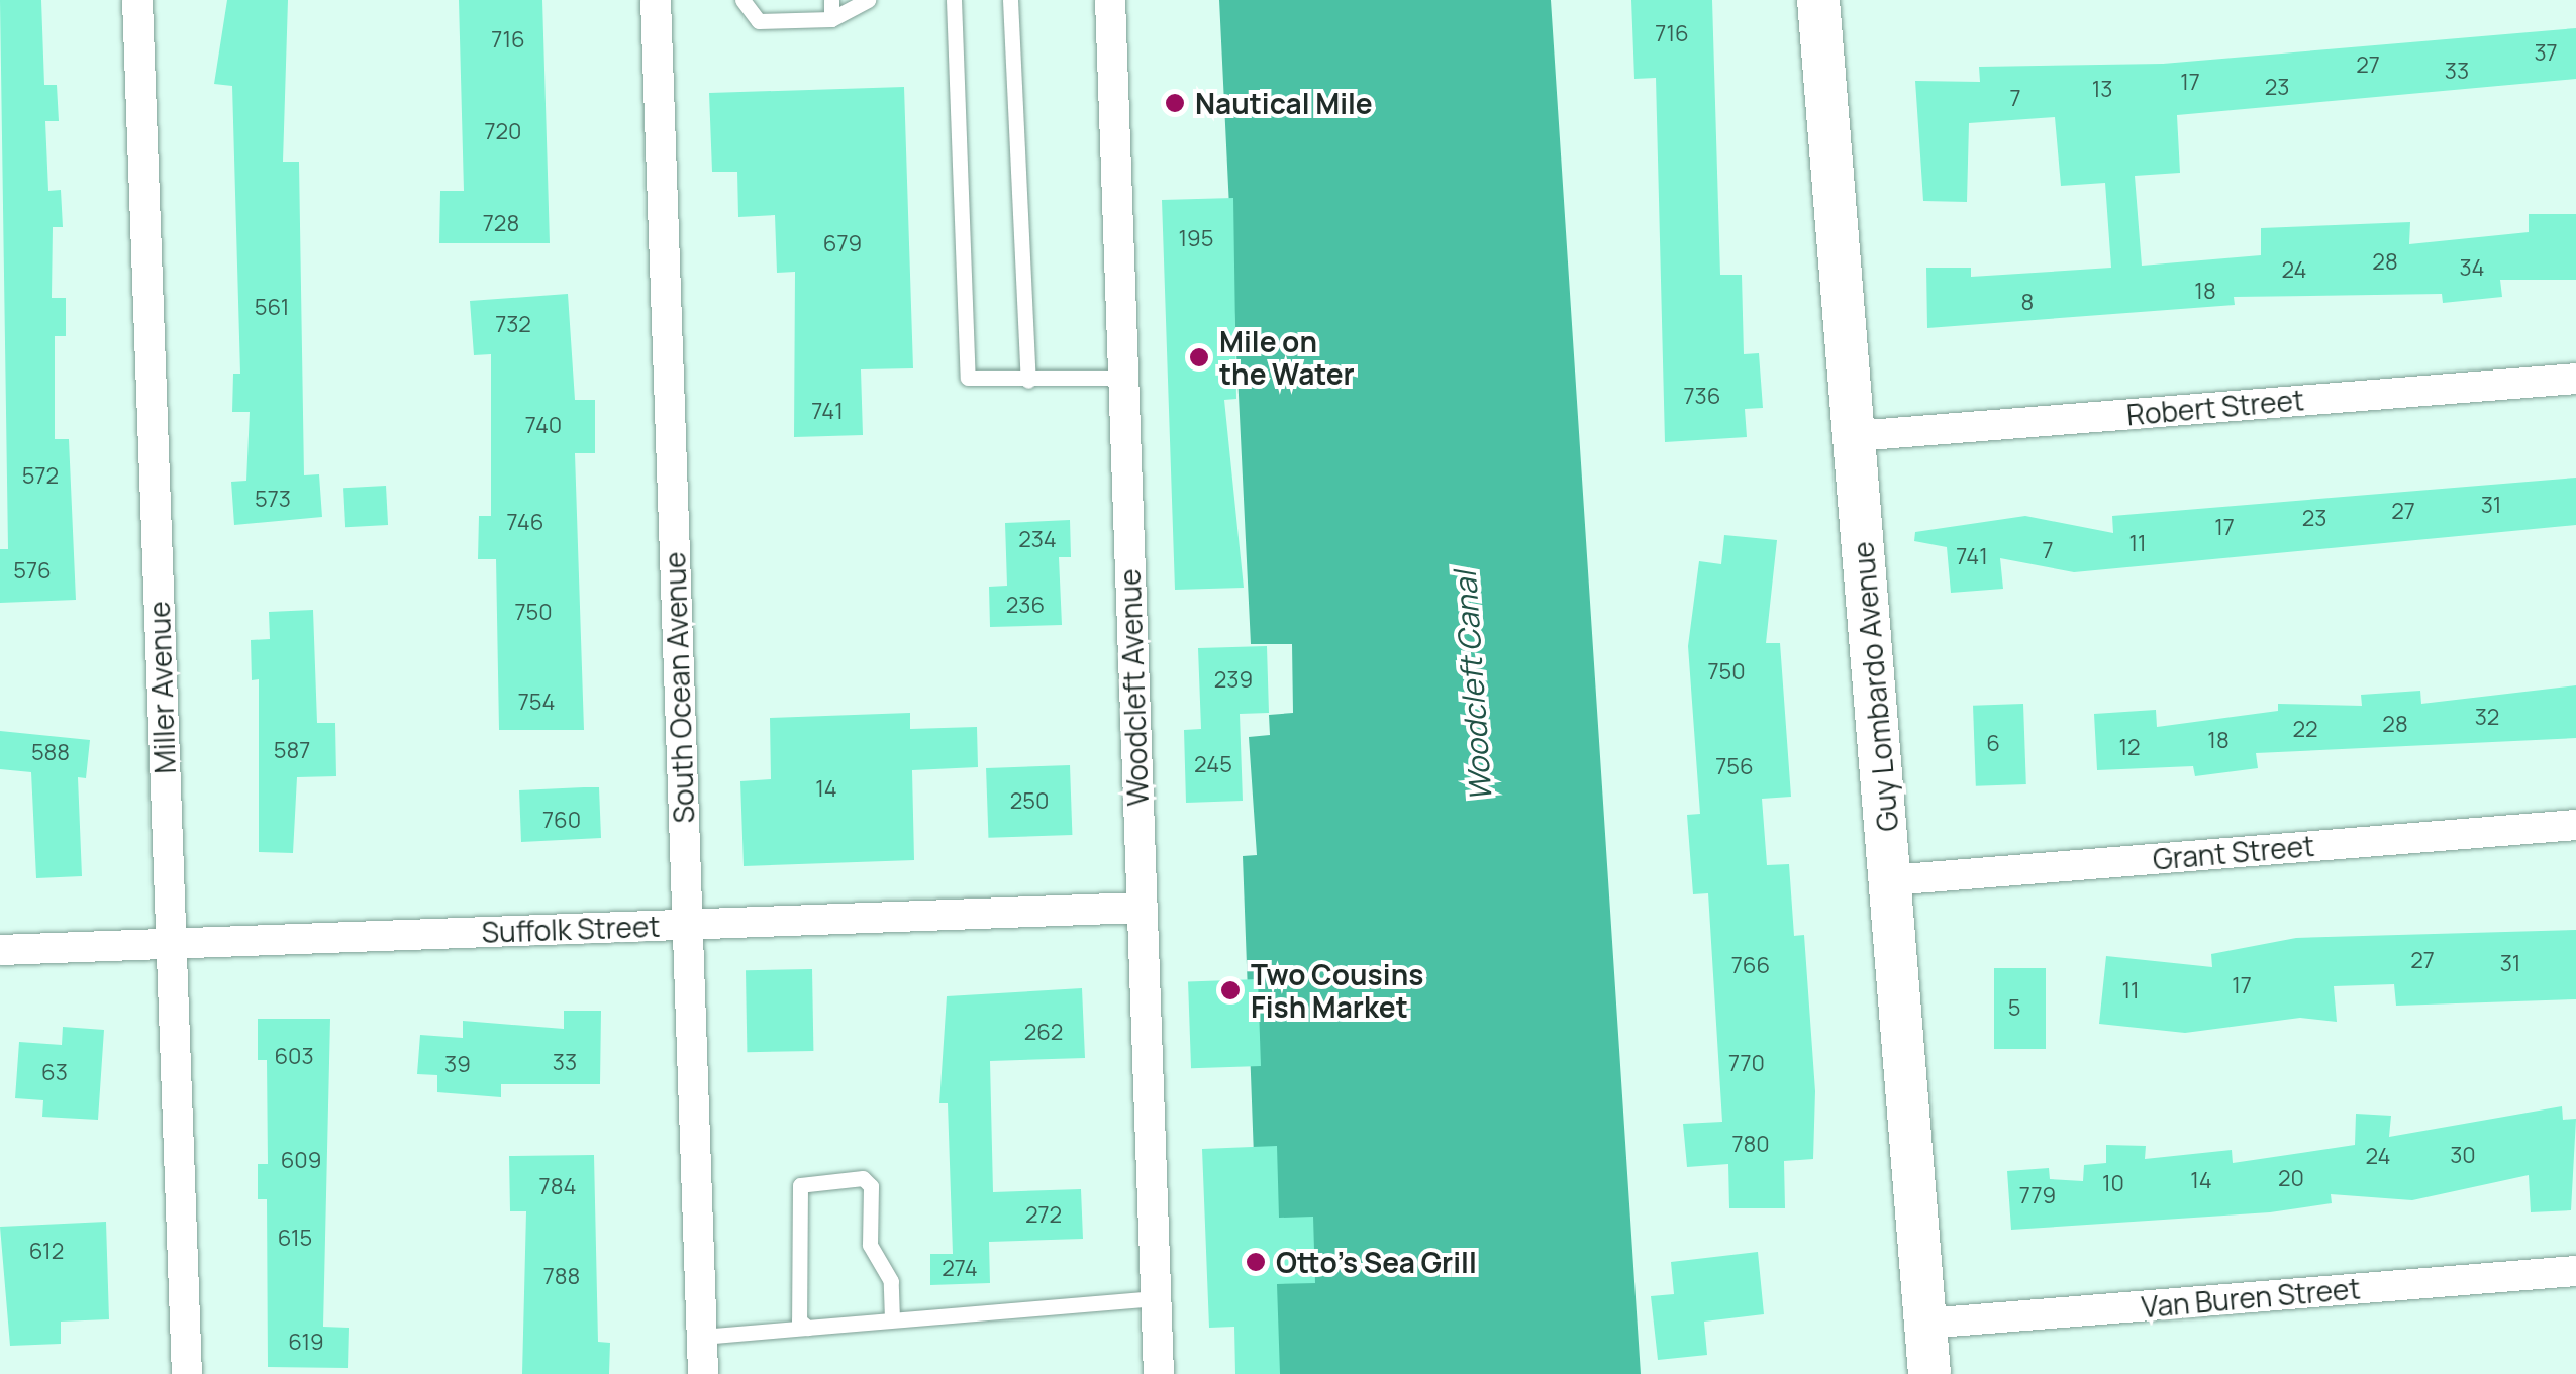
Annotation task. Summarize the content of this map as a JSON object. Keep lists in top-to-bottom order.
{
  "streets": {
    "street": [
      "Robert Street",
      "Guy Lombardo Avenue",
      "Miller Avenue",
      "South Ocean Avenue",
      "Woodcleft Avenue",
      "Grant Street",
      "Suffolk Street",
      "Van Buren Street"
    ]
  },
  "crossings": [
    ["Robert Street", "Guy Lombardo Avenue"],
    ["Guy Lombardo Avenue", "Grant Street"],
    ["Guy Lombardo Avenue", "Van Buren Street"],
    ["Miller Avenue", "Suffolk Street"],
    ["South Ocean Avenue", "Suffolk Street"],
    ["Woodcleft Avenue", "Suffolk Street"]
  ],
  "water": ["Woodcleft Canal"],
  "places": [
    "Nautical Mile",
    "Mile on the Water",
    "Two Cousins Fish Market",
    "Otto's Sea Grill"
  ],
  "house_numbers": [
    "716",
    "716",
    "37",
    "27",
    "33",
    "17",
    "23",
    "13",
    "7",
    "720",
    "728",
    "195",
    "679",
    "28",
    "34",
    "24",
    "18",
    "8",
    "561",
    "732",
    "736",
    "741",
    "740",
    "572",
    "573",
    "31",
    "27",
    "23",
    "746",
    "17",
    "234",
    "11",
    "7",
    "741",
    "576",
    "236",
    "750",
    "750",
    "239",
    "754",
    "32",
    "28",
    "22",
    "18",
    "6",
    "12",
    "587",
    "588",
    "245",
    "756",
    "14",
    "250",
    "760",
    "27",
    "31",
    "766",
    "17",
    "11",
    "5",
    "262",
    "603",
    "33",
    "770",
    "39",
    "63",
    "780",
    "30",
    "24",
    "609",
    "20",
    "14",
    "10",
    "784",
    "779",
    "272",
    "615",
    "612",
    "274",
    "788",
    "619"
  ]
}
